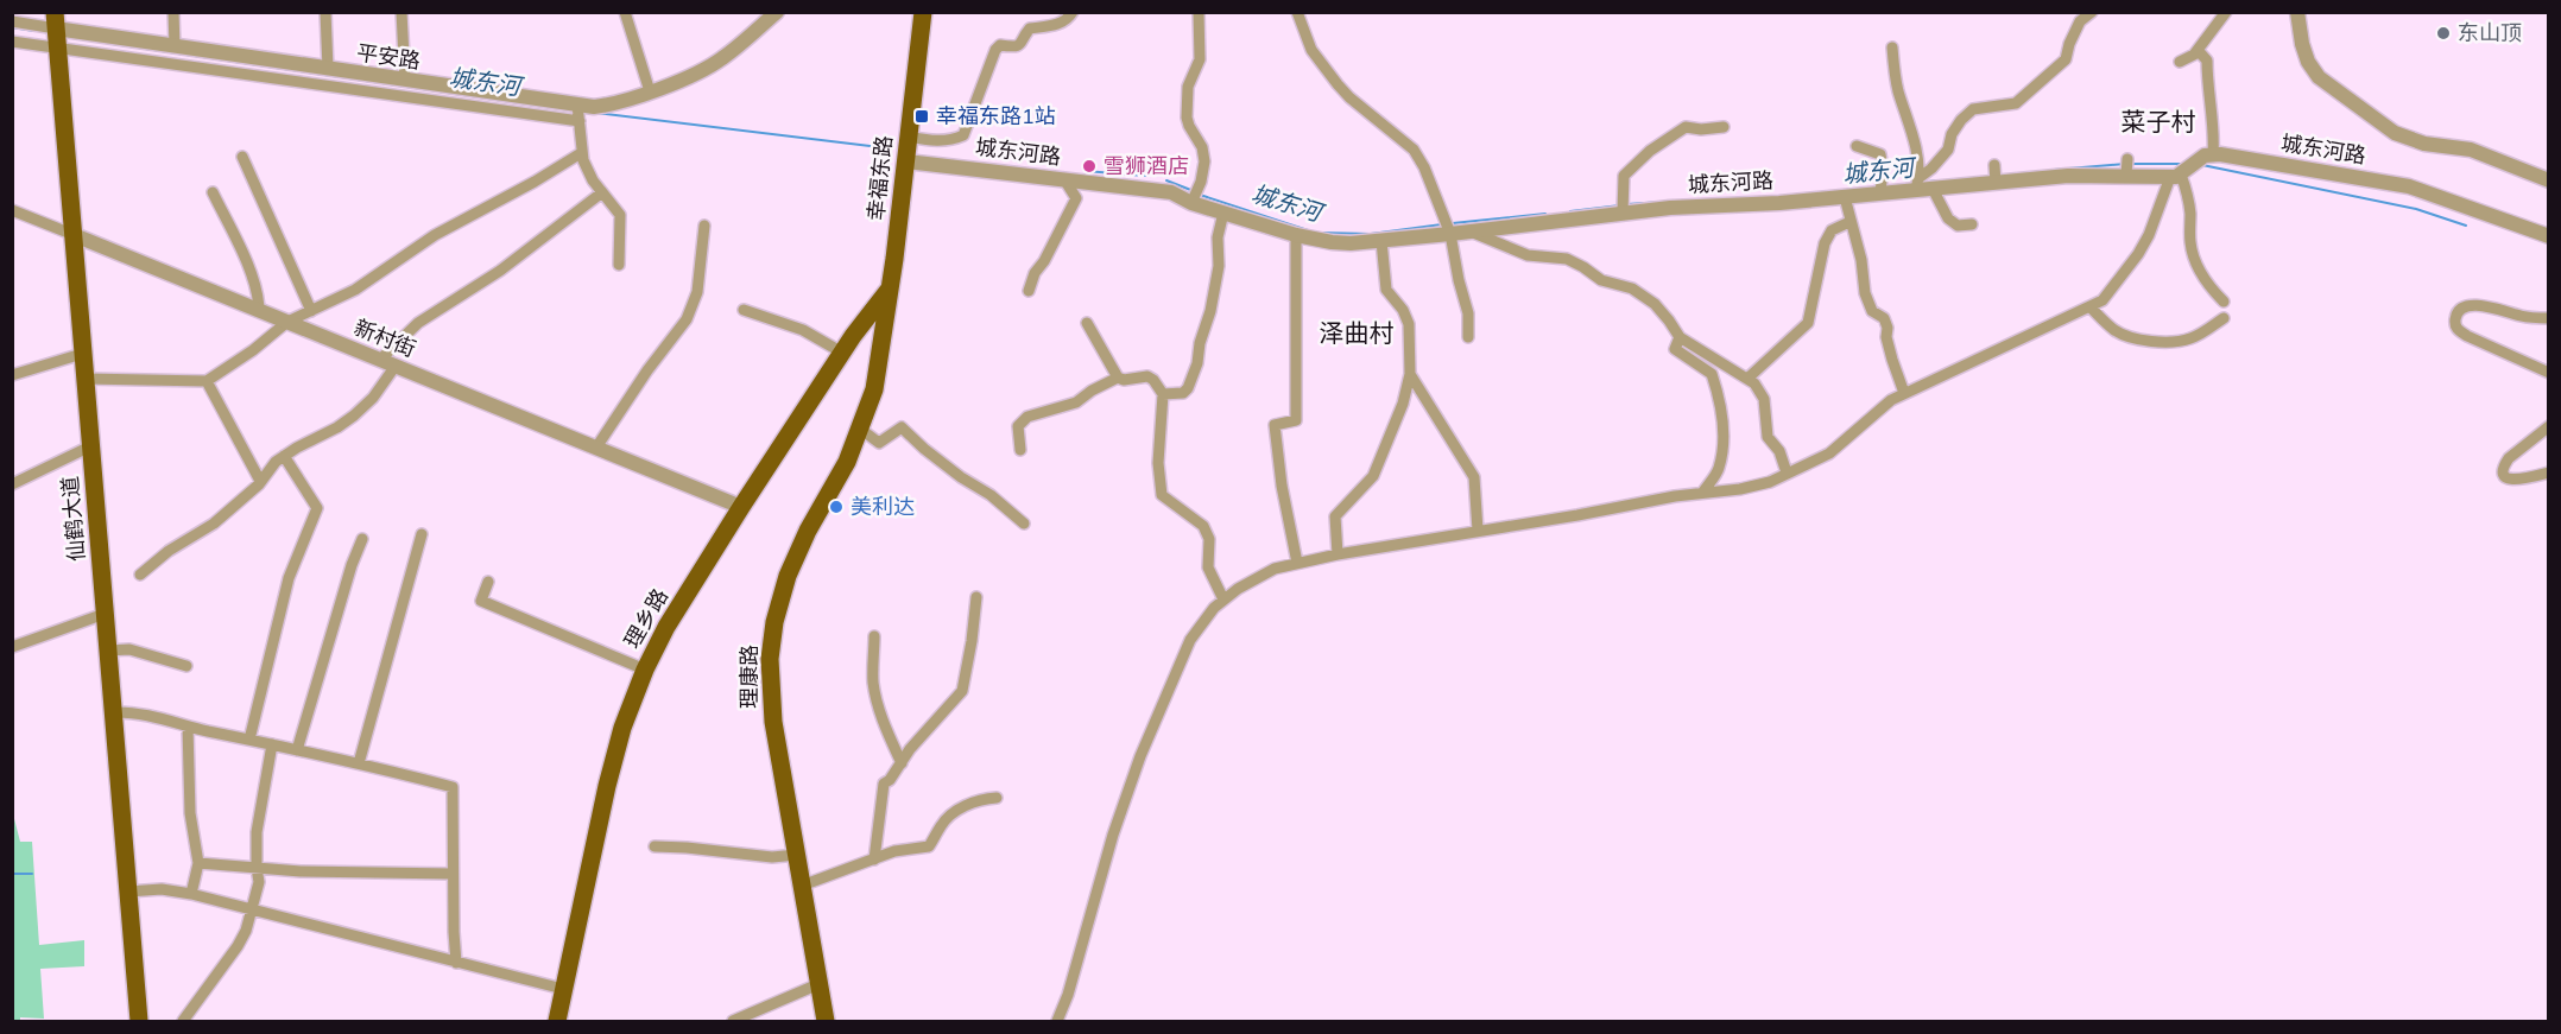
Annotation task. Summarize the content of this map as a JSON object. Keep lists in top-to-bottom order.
{
  "streets": {
    "main road": [
      "幸福东路",
      "仙鹤大道",
      "理乡路",
      "理康路"
    ],
    "street": ["平安路", "城东河路", "新村街"]
  },
  "crossings": [
    ["平安路", "仙鹤大道"],
    ["城东河路", "幸福东路"],
    ["幸福东路", "理乡路"],
    ["幸福东路", "理康路"],
    ["新村街", "仙鹤大道"],
    ["新村街", "理乡路"]
  ],
  "districts": ["菜子村", "泽曲村"],
  "water": ["城东河"],
  "places": {
    "other": ["东山顶", "雪狮酒店", "美利达"],
    "transit": ["幸福东路1站"]
  }
}
